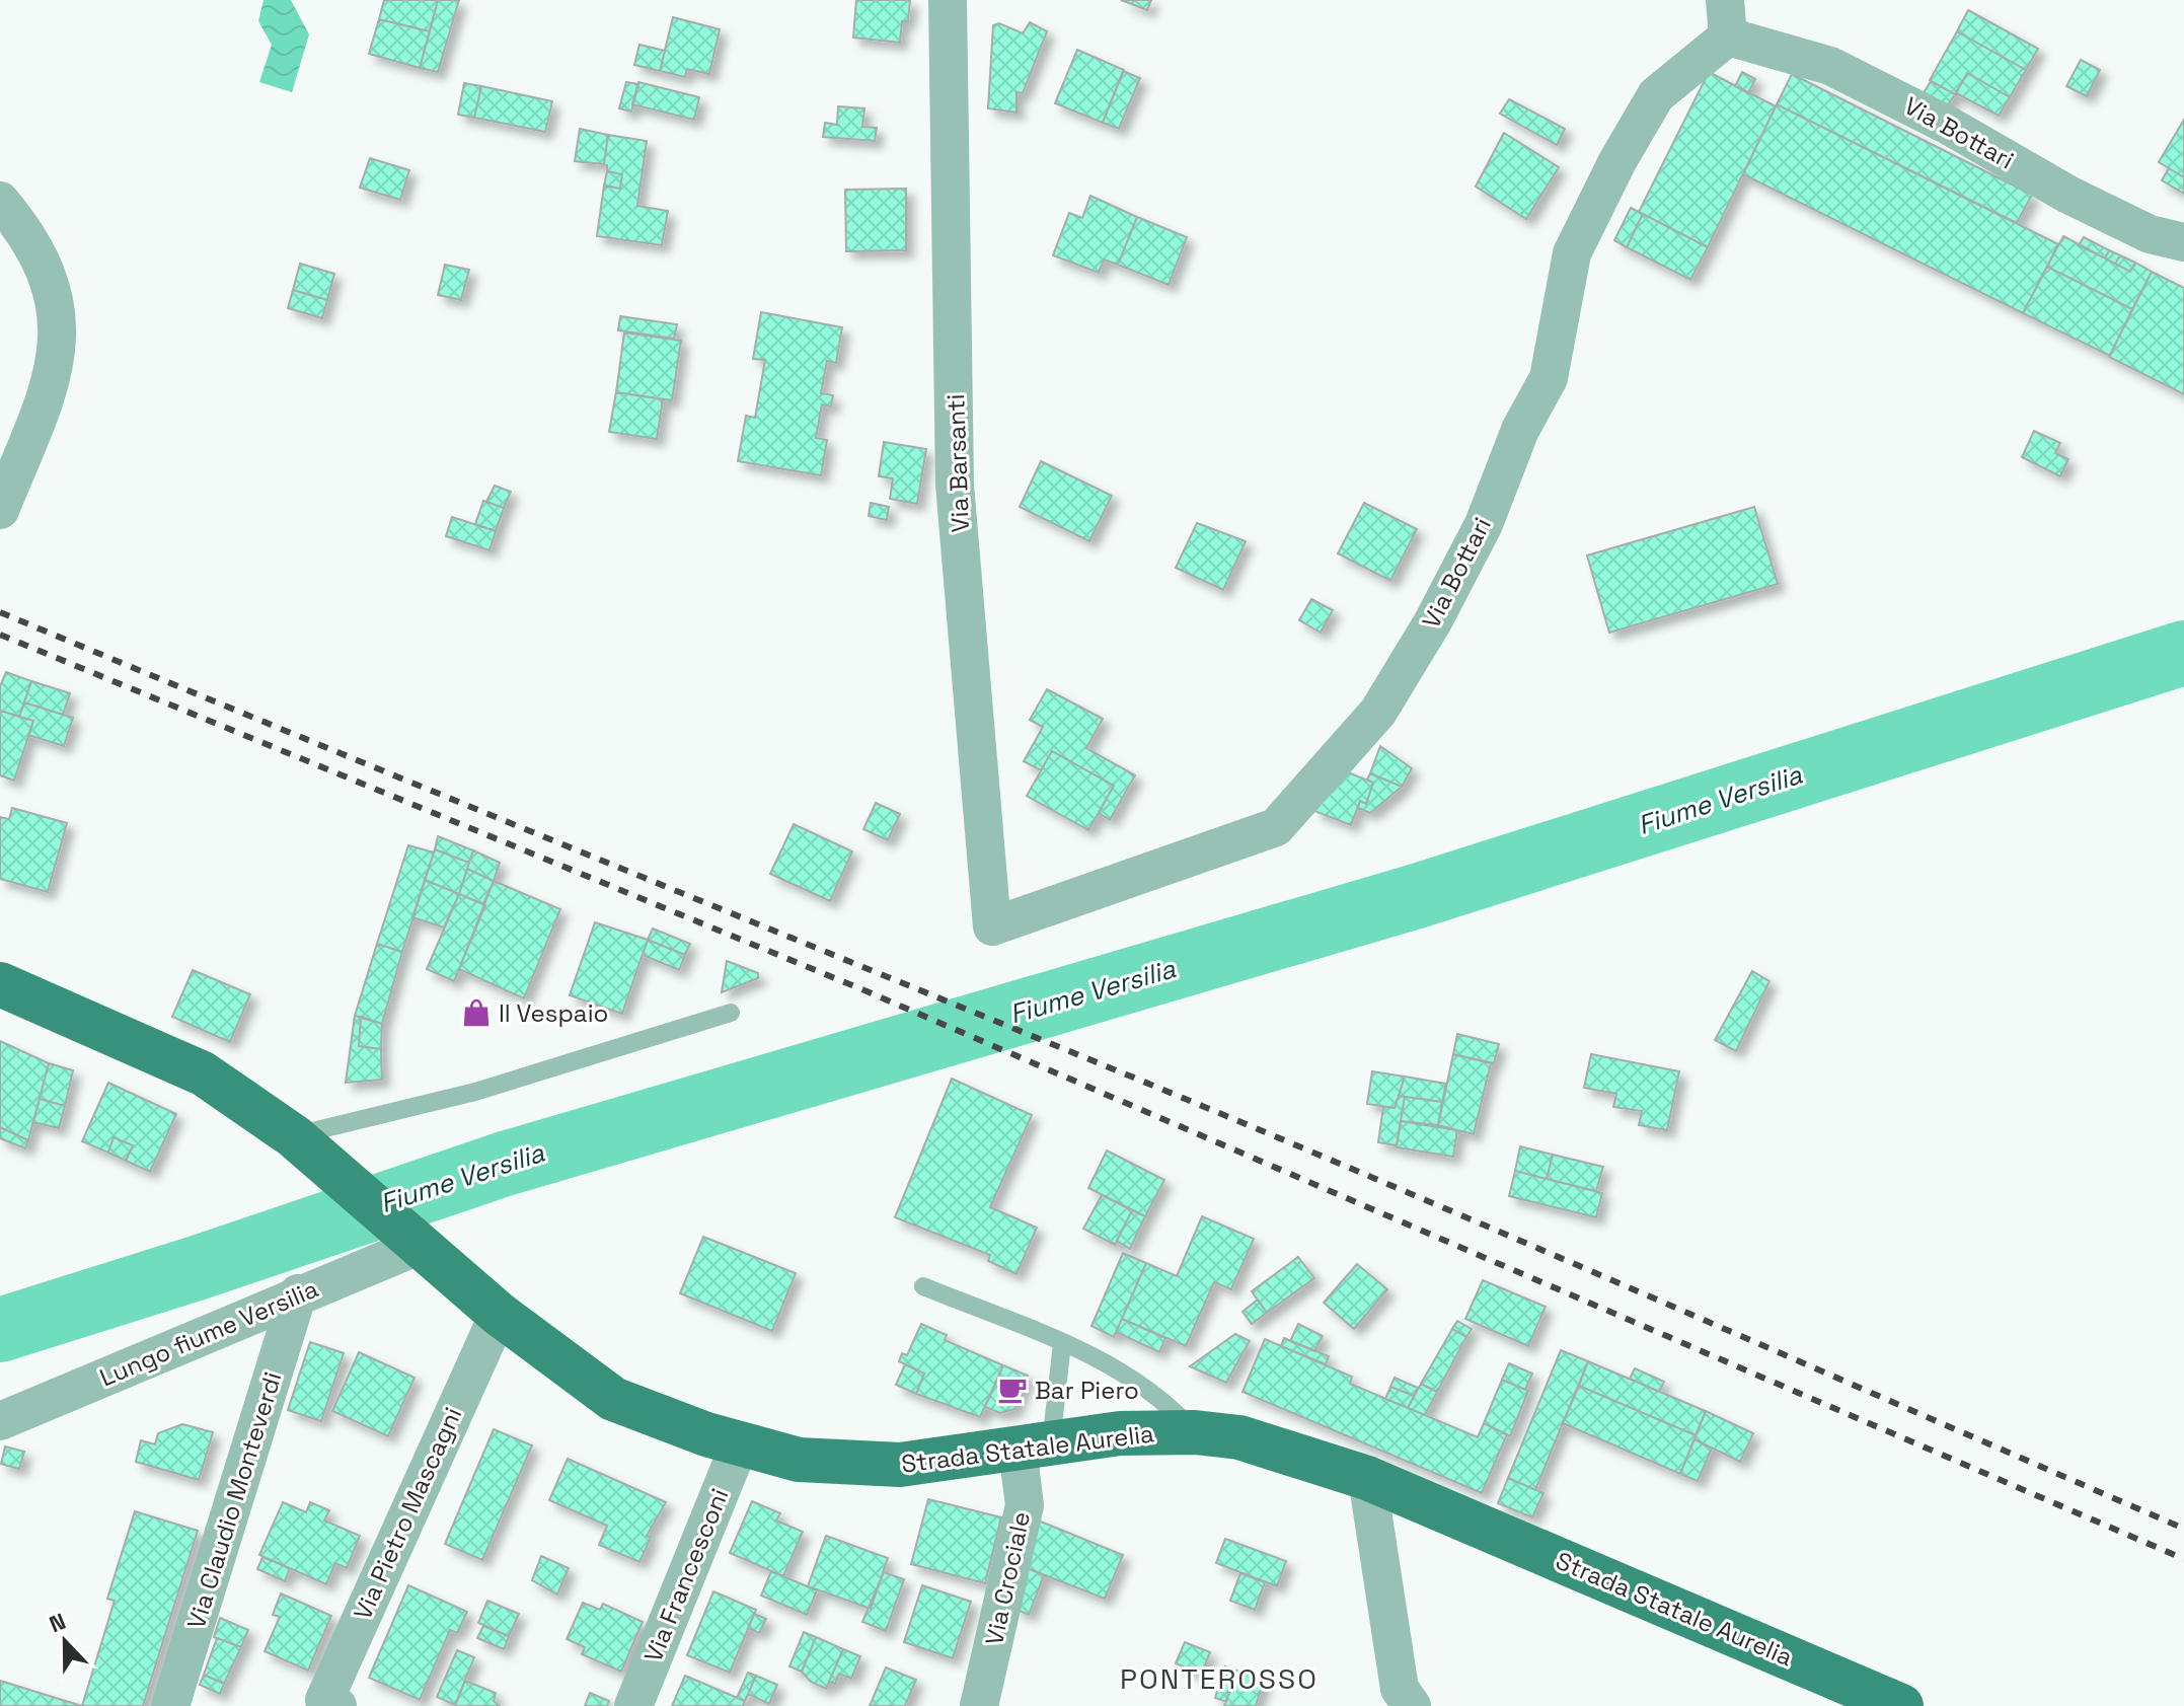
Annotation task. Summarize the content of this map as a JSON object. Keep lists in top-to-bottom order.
{
  "streets": {
    "main road": ["Strada Statale Aurelia"],
    "street": [
      "Via Bottari",
      "Via Barsanti",
      "Lungo fiume Versilia",
      "Via Claudio Monteverdi",
      "Via Pietro Mascagni",
      "Via Francesconi",
      "Via Crociale"
    ]
  },
  "crossings": [
    ["Via Bottari", "Via Barsanti"],
    ["Lungo fiume Versilia", "Strada Statale Aurelia"],
    ["Lungo fiume Versilia", "Via Claudio Monteverdi"],
    ["Strada Statale Aurelia", "Via Pietro Mascagni"],
    ["Strada Statale Aurelia", "Via Francesconi"],
    ["Strada Statale Aurelia", "Via Crociale"]
  ],
  "districts": ["PONTEROSSO"],
  "water": ["Fiume Versilia"],
  "places": {
    "shop": ["Il Vespaio"],
    "cafe": ["Bar Piero"]
  },
  "north": "top"
}
